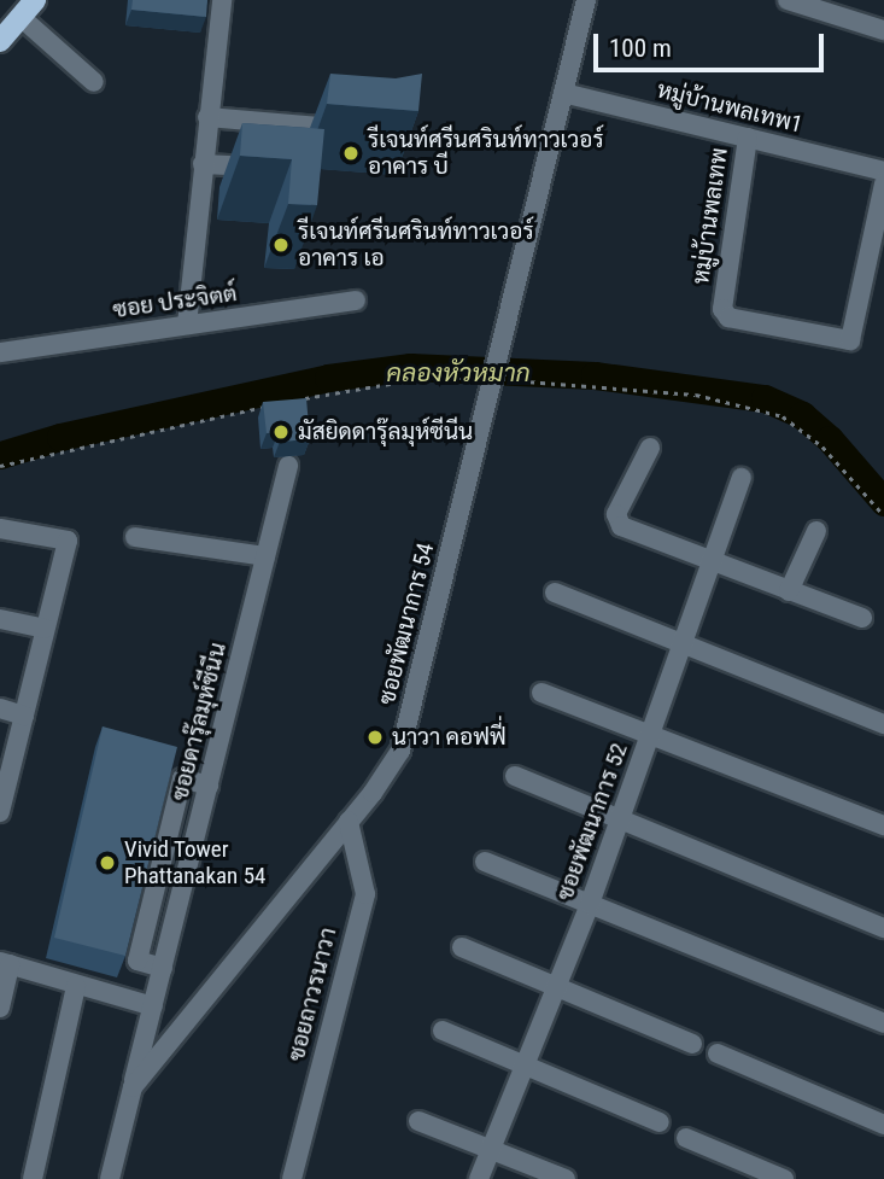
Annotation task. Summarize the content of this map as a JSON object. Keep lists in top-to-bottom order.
{
  "streets": {
    "street": [
      "หมู่บ้านพลเทพ1",
      "หมู่บ้านพลเทพ",
      "ซอย ประจิตต์",
      "ซอยพัฒนาการ 54",
      "ซอยดารุ๊ลมุห์ซีนีน",
      "ซอยพัฒนาการ 52",
      "ซอยถาวรนาวา"
    ]
  },
  "crossings": [
    ["หมู่บ้านพลเทพ1", "หมู่บ้านพลเทพ"],
    ["หมู่บ้านพลเทพ1", "ซอยพัฒนาการ 54"],
    ["ซอยพัฒนาการ 54", "ซอยดารุ๊ลมุห์ซีนีน"],
    ["ซอยพัฒนาการ 54", "ซอยถาวรนาวา"]
  ],
  "water": ["คลองหัวหมาก"],
  "places": [
    "รีเจนท์ศรีนศรินท์ทาวเวอร์ อาคาร บี",
    "รีเจนท์ศรีนศรินท์ทาวเวอร์ อาคาร เอ",
    "มัสยิดดารุ๊ลมุห์ซีนีน",
    "นาวา คอฟฟี่",
    "Vivid Tower Phattanakan 54"
  ],
  "scale_bar": "100 m"
}
